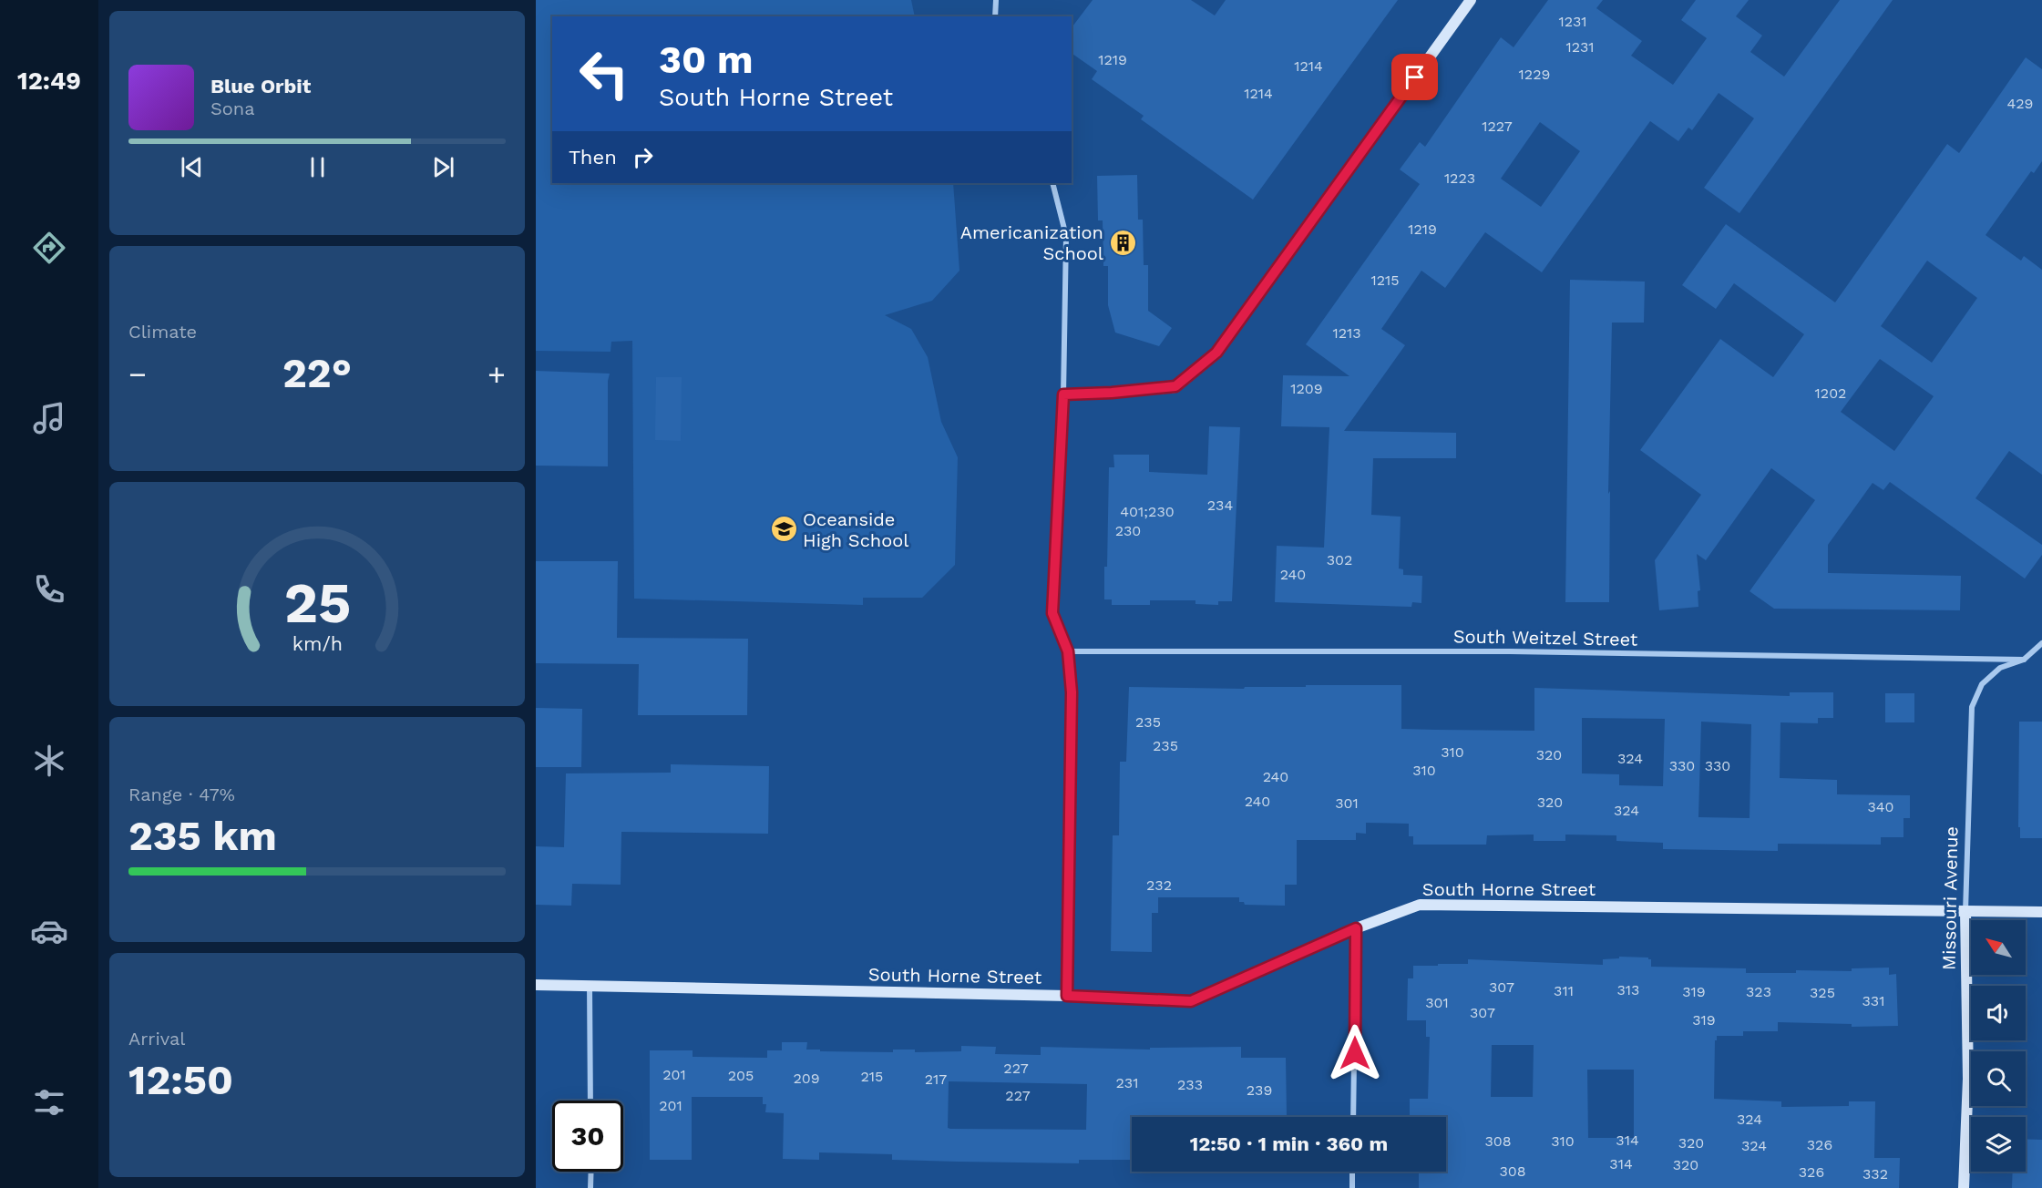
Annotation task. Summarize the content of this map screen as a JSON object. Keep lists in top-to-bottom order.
{
  "streets": {
    "street": ["South Weitzel Street", "South Horne Street", "Missouri Avenue"]
  },
  "crossings": [
    ["South Weitzel Street", "Missouri Avenue"],
    ["South Horne Street", "Missouri Avenue"]
  ],
  "places": {
    "building": ["Americanization School"],
    "school or university": ["Oceanside High School"]
  },
  "house_numbers": [
    "1231",
    "1231",
    "1219",
    "1214",
    "1229",
    "1214",
    "429",
    "1227",
    "1223",
    "1219",
    "1215",
    "1213",
    "1209",
    "1202",
    "234",
    "401;230",
    "230",
    "302",
    "240",
    "235",
    "235",
    "310",
    "320",
    "324",
    "330",
    "330",
    "310",
    "240",
    "240",
    "320",
    "301",
    "340",
    "324",
    "232",
    "307",
    "313",
    "311",
    "319",
    "323",
    "325",
    "331",
    "301",
    "307",
    "319",
    "227",
    "201",
    "205",
    "215",
    "209",
    "217",
    "231",
    "233",
    "239",
    "227",
    "201",
    "324",
    "314",
    "308",
    "310",
    "320",
    "326",
    "324",
    "314",
    "320",
    "308",
    "326",
    "332"
  ],
  "north": "top left",
  "page": {
    "tabs": "12:49",
    "turn": ["30 m", "South Horne Street"],
    "song": ["Blue Orbit", "Sona"],
    "then": "Then",
    "tile": [
      "Climate",
      ["Range · 47%", "235 km"],
      ["Arrival", "12:50"]
    ],
    "heat": ["−", "22°", "+"],
    "limit": "30",
    "trip": "12:50 · 1 min · 360 m",
    "gauge": ["25", "km/h"]
  }
}
